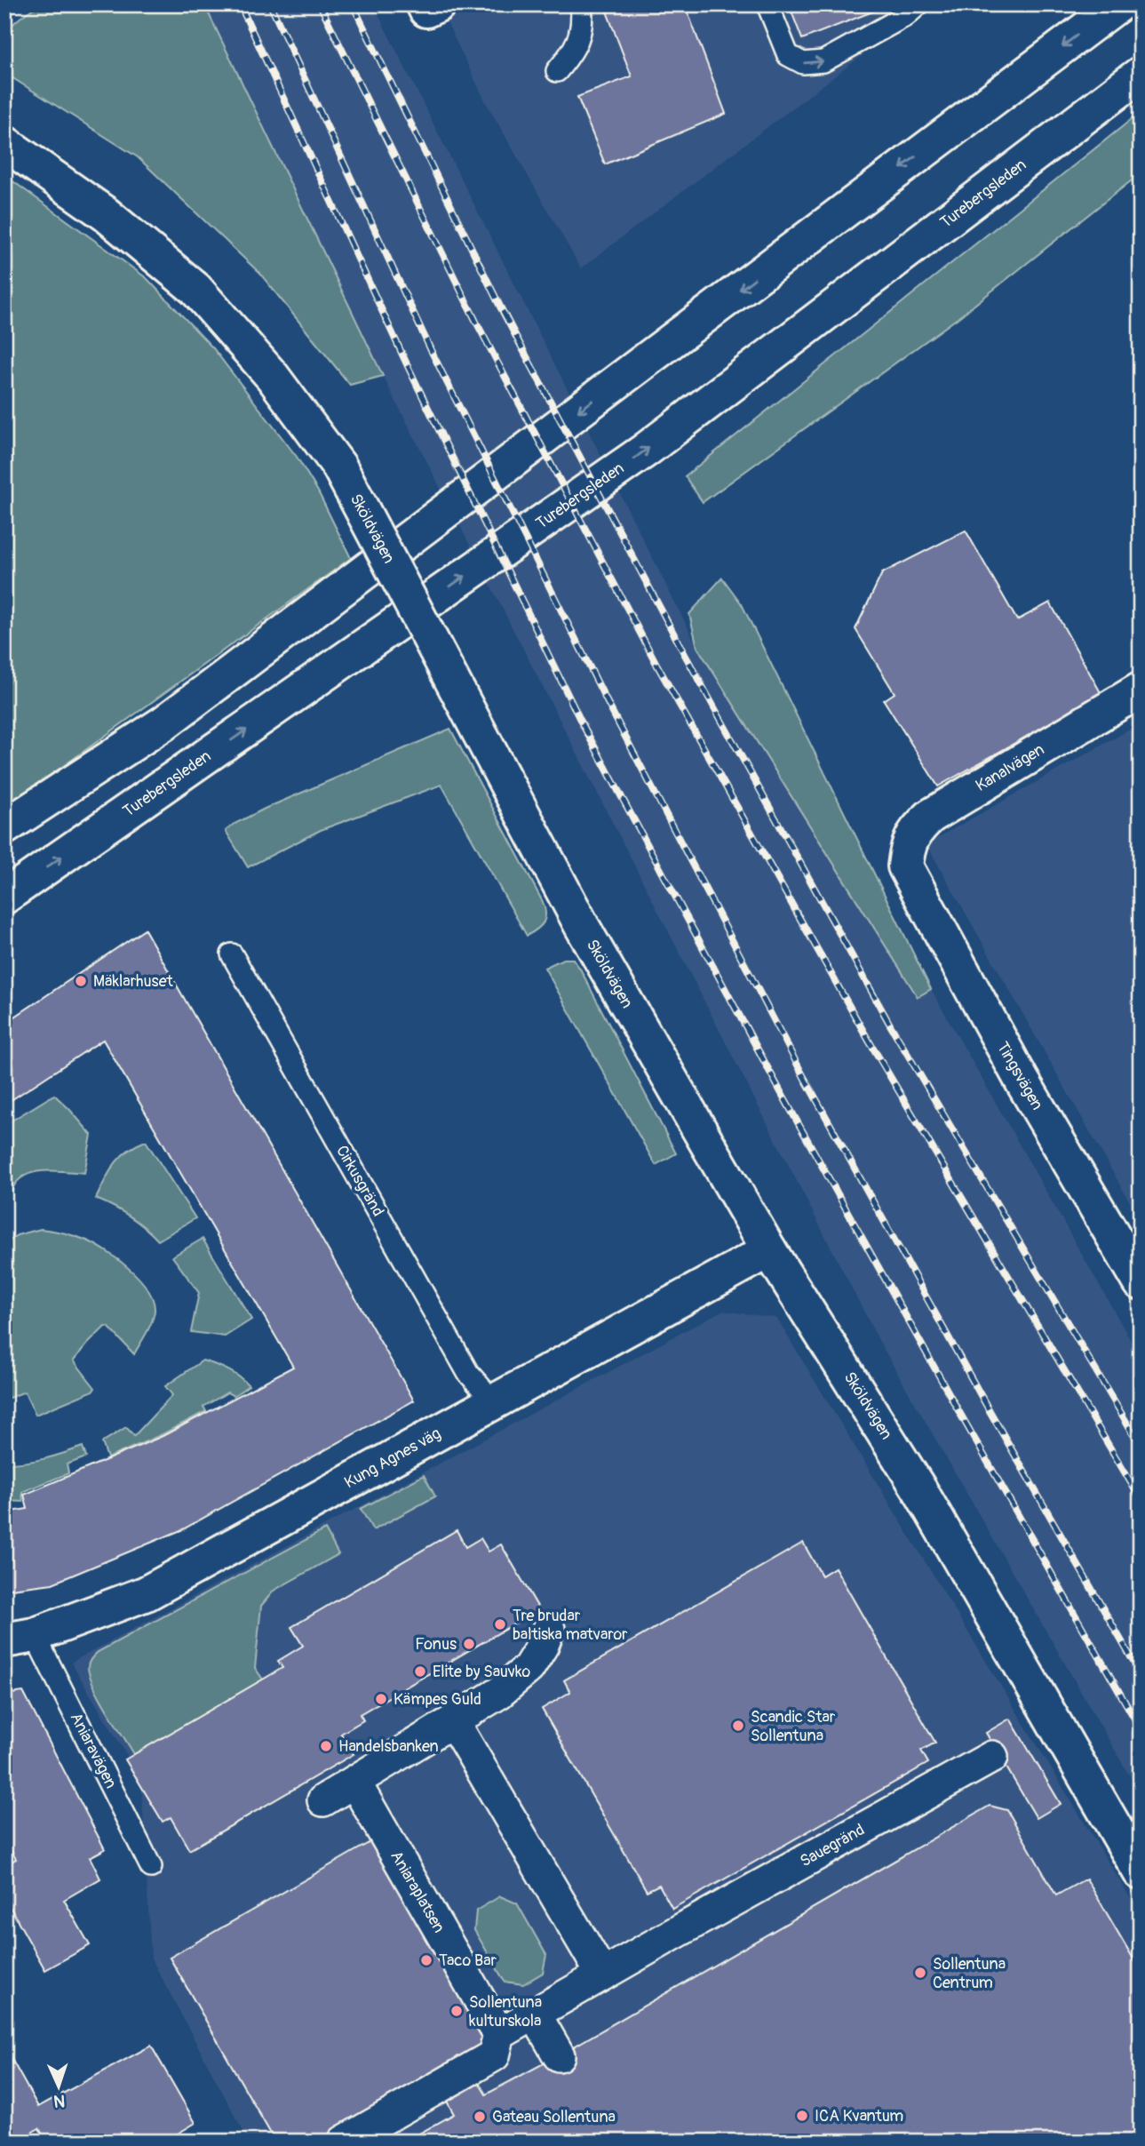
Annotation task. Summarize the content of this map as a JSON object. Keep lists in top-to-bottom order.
{
  "streets": {
    "street": [
      "Turebergsleden",
      "Sköldvägen",
      "Kanalvägen",
      "Tingsvägen",
      "Kung Agnes väg",
      "Sauegränd",
      "Aniaraplatsen"
    ],
    "lane": ["Cirkusgränd", "Aniaravägen"]
  },
  "crossings": [
    ["Sköldvägen", "Kung Agnes väg"],
    ["Kanalvägen", "Tingsvägen"],
    ["Cirkusgränd", "Kung Agnes väg"],
    ["Kung Agnes väg", "Aniaravägen"],
    ["Sauegränd", "Aniaraplatsen"]
  ],
  "places": [
    "Mäklarhuset",
    "Tre brudar baltiska matvaror",
    "Fonus",
    "Elite by Sauvko",
    "Kämpes Guld",
    "Scandic Star Sollentuna",
    "Handelsbanken",
    "Taco Bar",
    "Sollentuna Centrum",
    "Sollentuna kulturskola",
    "ICA Kvantum",
    "Gateau Sollentuna"
  ],
  "north": "bottom"
}
